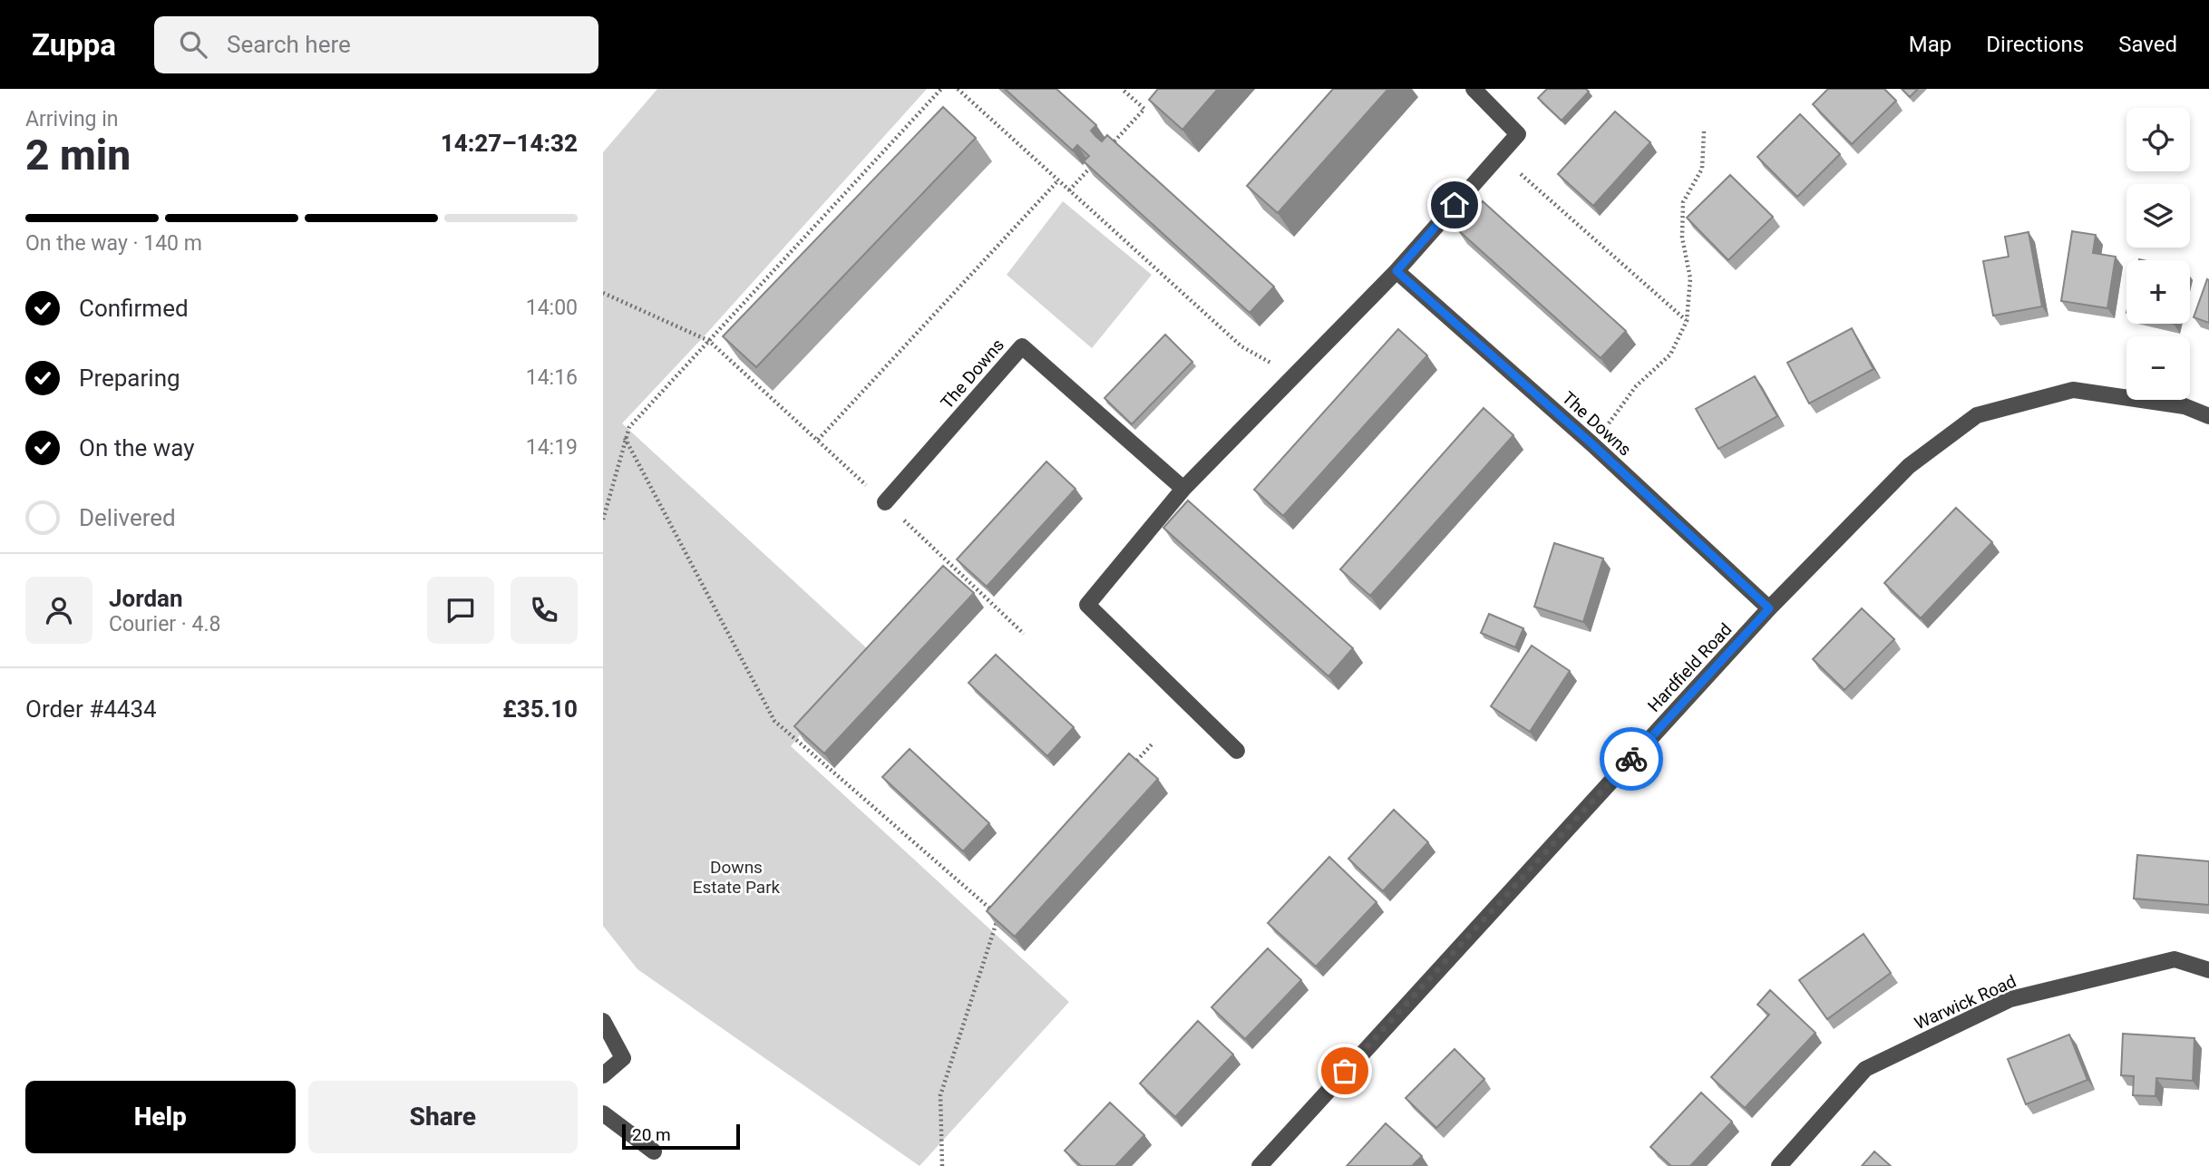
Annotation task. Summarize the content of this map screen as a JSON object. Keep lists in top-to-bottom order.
{
  "streets": {
    "street": ["The Downs", "Hardfield Road", "Warwick Road"]
  },
  "crossings": [
    ["The Downs", "Hardfield Road"]
  ],
  "parks": ["Downs Estate Park"],
  "scale_bar": "20 m",
  "page": {
    "header": "Zuppa",
    "search": "Search here",
    "nav": ["Map", "Directions", "Saved"],
    "heading": ["2 min", "Arriving in", "14:27–14:32"],
    "panel": [
      "Jordan",
      "Courier · 4.8",
      "Order #4434",
      "£35.10"
    ],
    "map_buttons": ["+", "−"],
    "bar": "On the way · 140 m",
    "list": [
      ["Confirmed", "14:00"],
      ["Preparing", "14:16"],
      ["On the way", "14:19"],
      "Delivered"
    ],
    "buttons": ["Help", "Share"],
    "scale": "20 m"
  }
}
